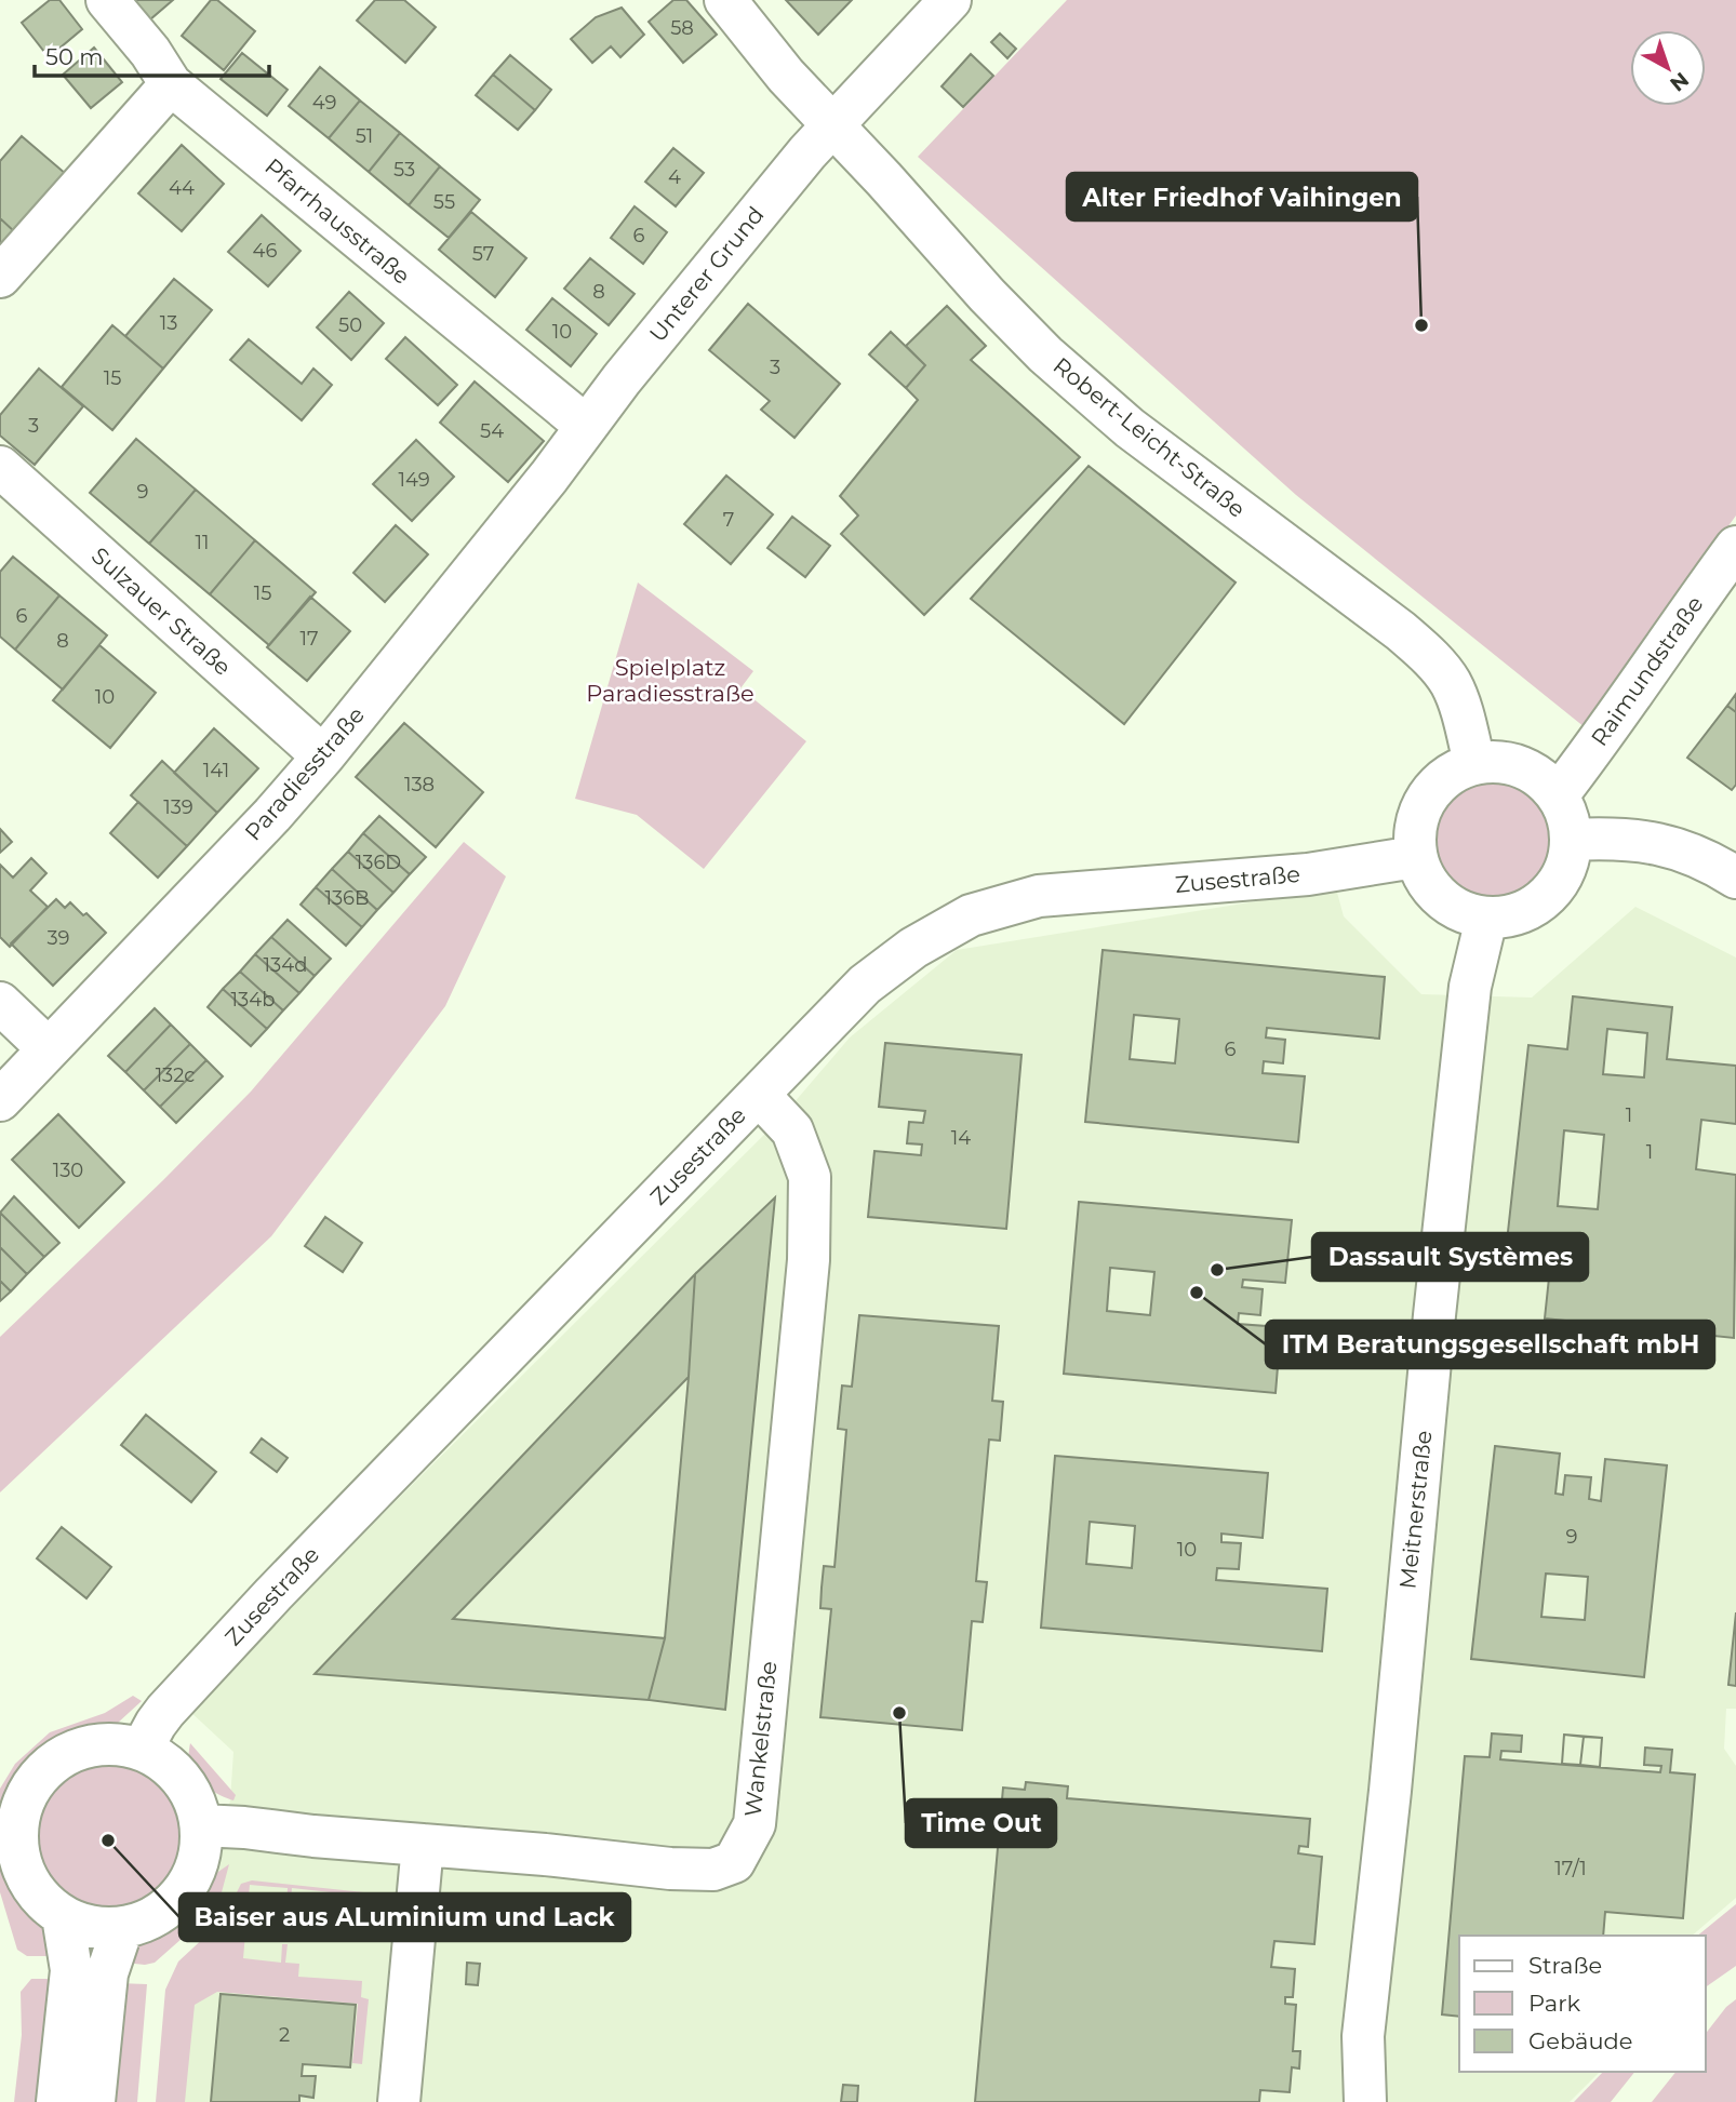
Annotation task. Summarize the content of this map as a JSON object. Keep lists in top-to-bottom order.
{
  "streets": {
    "street": [
      "Pfarrhausstraße",
      "Unterer Grund",
      "Robert-Leicht-Straße",
      "Sulzauer Straße",
      "Raimundstraße",
      "Paradiesstraße",
      "Zusestraße",
      "Meitnerstraße",
      "Wankelstraße"
    ]
  },
  "crossings": [
    ["Pfarrhausstraße", "Unterer Grund"],
    ["Pfarrhausstraße", "Paradiesstraße"],
    ["Unterer Grund", "Robert-Leicht-Straße"],
    ["Unterer Grund", "Paradiesstraße"],
    ["Robert-Leicht-Straße", "Raimundstraße"],
    ["Robert-Leicht-Straße", "Zusestraße"],
    ["Robert-Leicht-Straße", "Meitnerstraße"],
    ["Sulzauer Straße", "Paradiesstraße"],
    ["Raimundstraße", "Zusestraße"],
    ["Raimundstraße", "Meitnerstraße"],
    ["Zusestraße", "Meitnerstraße"],
    ["Zusestraße", "Wankelstraße"]
  ],
  "parks": ["Spielplatz Paradiesstraße"],
  "places": [
    "Alter Friedhof Vaihingen",
    "Dassault Systèmes",
    "ITM Beratungsgesellschaft mbH",
    "Time Out",
    "Baiser aus ALuminium und Lack"
  ],
  "house_numbers": [
    "58",
    "49",
    "51",
    "53",
    "4",
    "44",
    "55",
    "6",
    "46",
    "57",
    "8",
    "13",
    "50",
    "10",
    "3",
    "15",
    "3",
    "54",
    "149",
    "9",
    "7",
    "11",
    "15",
    "6",
    "17",
    "8",
    "10",
    "141",
    "138",
    "139",
    "136D",
    "136B",
    "39",
    "134d",
    "134b",
    "6",
    "132c",
    "1",
    "14",
    "1",
    "130",
    "9",
    "10",
    "17/1",
    "2"
  ],
  "legend": ["Straße", "Park", "Gebäude"],
  "scale_bar": "50 m",
  "north": "bottom right"
}
